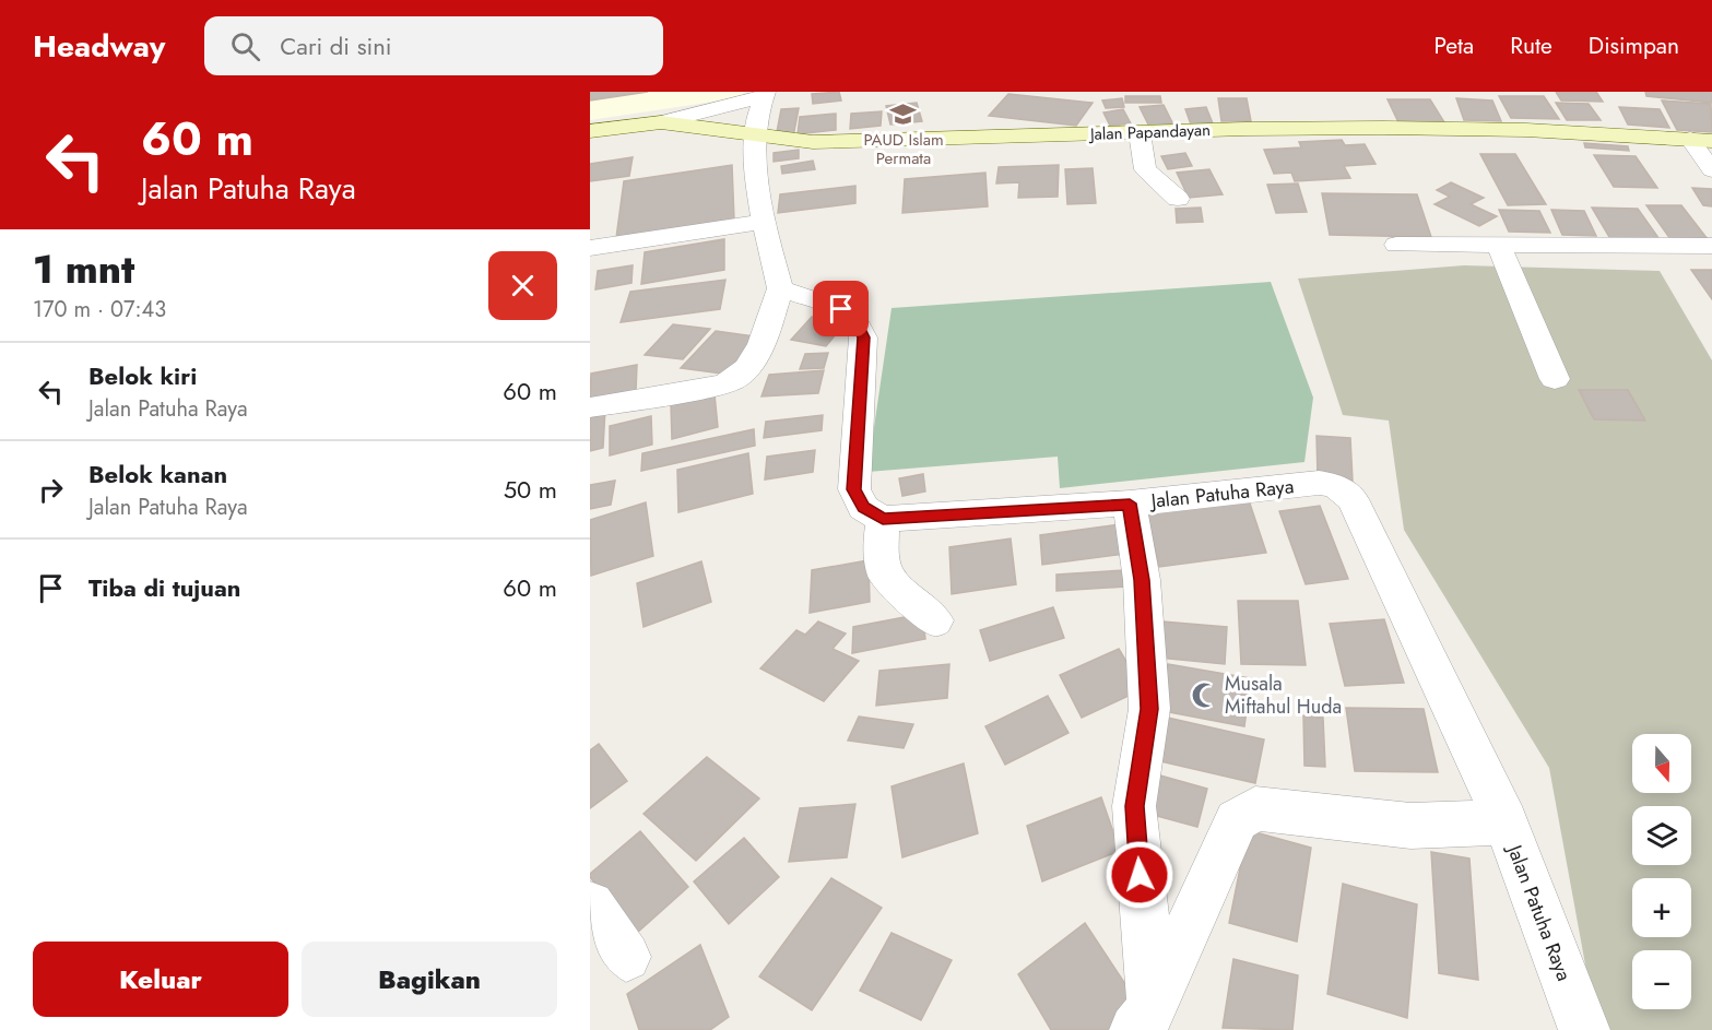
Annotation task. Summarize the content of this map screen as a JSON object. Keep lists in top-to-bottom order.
{
  "streets": {
    "main road": ["Jalan Papandayan"],
    "street": ["Jalan Patuha Raya"]
  },
  "places": {
    "school or university": ["PAUD Islam Permata"],
    "mosque": ["Musala Miftahul Huda"]
  },
  "north": "bottom",
  "page": {
    "header": "Headway",
    "search": "Cari di sini",
    "nav": ["Peta", "Rute", "Disimpan"],
    "turn": ["60 m", "Jalan Patuha Raya"],
    "heading": ["1 mnt", "170 m · 07:43"],
    "list": [
      {
        "name": "Belok kiri",
        "note": "Jalan Patuha Raya",
        "value": "60 m"
      },
      {
        "name": "Belok kanan",
        "note": "Jalan Patuha Raya",
        "value": "50 m"
      },
      {
        "name": "Tiba di tujuan",
        "value": "60 m"
      }
    ],
    "map_buttons": ["+", "−"],
    "buttons": ["Keluar", "Bagikan"]
  }
}
